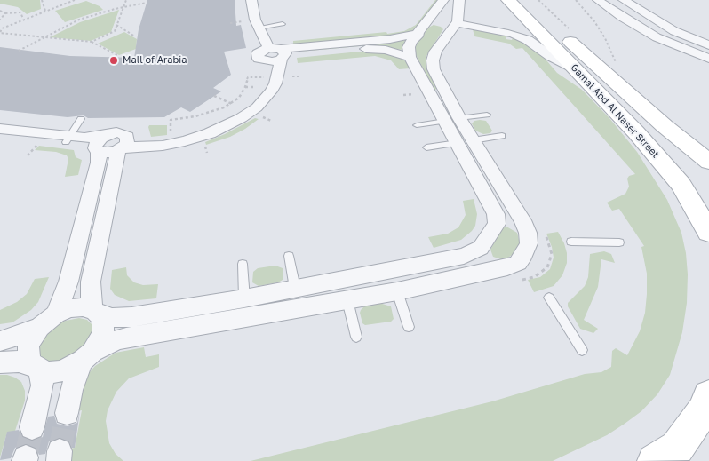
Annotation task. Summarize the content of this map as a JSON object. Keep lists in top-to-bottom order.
{
  "streets": {
    "main road": ["Gamal Abd Al Naser Street"]
  },
  "places": ["Mall of Arabia"]
}
